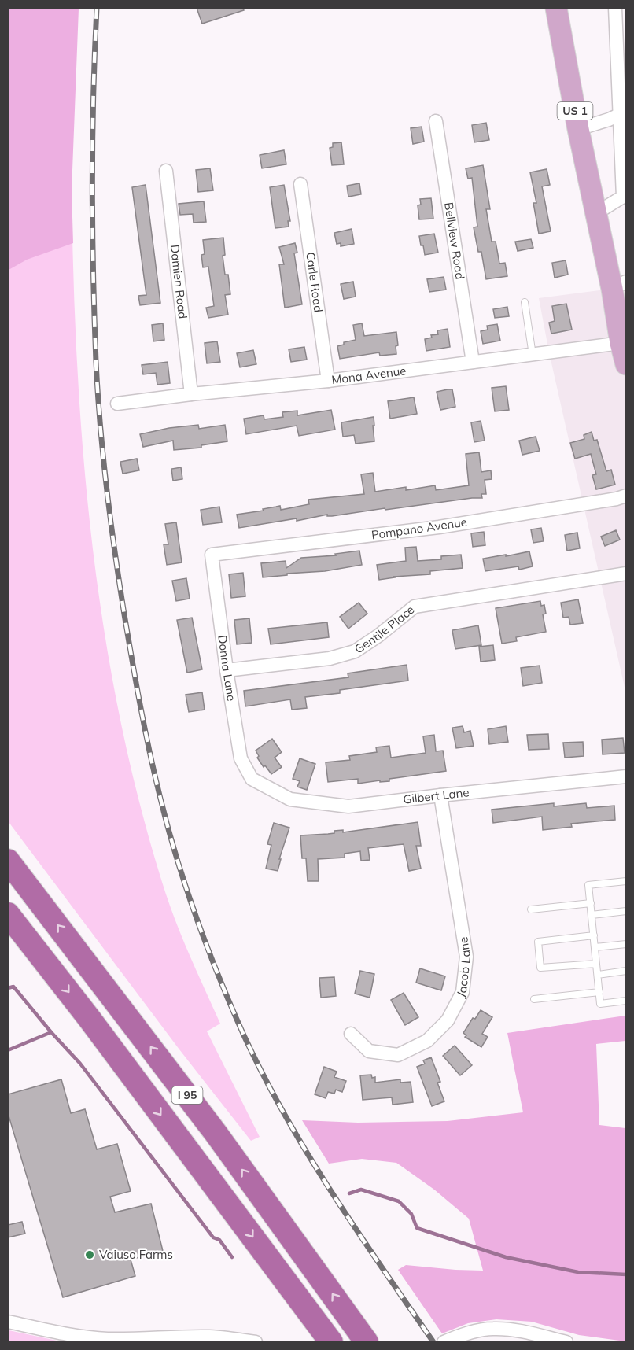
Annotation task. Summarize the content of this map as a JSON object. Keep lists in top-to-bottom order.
{
  "streets": {
    "highway": ["I 95"],
    "main road": ["US 1"],
    "street": [
      "Bellview Road",
      "Damien Road",
      "Carle Road",
      "Mona Avenue",
      "Pompano Avenue",
      "Gentile Place",
      "Donna Lane",
      "Gilbert Lane",
      "Jacob Lane"
    ]
  },
  "crossings": [
    ["US 1", "Mona Avenue"],
    ["Bellview Road", "Mona Avenue"],
    ["Damien Road", "Mona Avenue"],
    ["Carle Road", "Mona Avenue"],
    ["Pompano Avenue", "Donna Lane"],
    ["Gentile Place", "Donna Lane"],
    ["Donna Lane", "Gilbert Lane"],
    ["Gilbert Lane", "Jacob Lane"]
  ],
  "places": ["Vaiuso Farms"]
}
